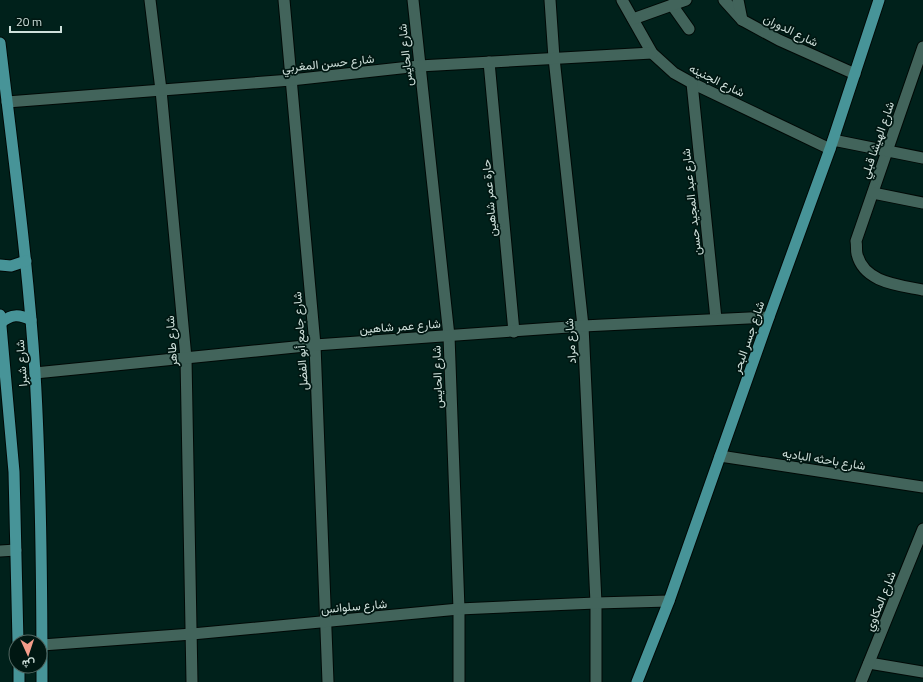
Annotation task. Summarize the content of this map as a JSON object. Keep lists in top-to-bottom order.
{
  "streets": {
    "main road": ["شارع جسر البحر", "شارع شبرا"],
    "street": [
      "شارع الدوران",
      "شارع الحايس",
      "شارع حسن المغربي",
      "شارع الجنينه",
      "شارع الهيشا قبلي",
      "حارة عمر شاهين",
      "شارع عبد المجيد حسن",
      "شارع عمر شاهين",
      "شارع طاهر",
      "شارع جامع أبو الفضل",
      "شارع مراد",
      "شارع باحثه الباديه",
      "شارع المكاوي",
      "شارع سلوانس"
    ]
  },
  "crossings": [
    ["شارع الدوران", "شارع جسر البحر"],
    ["شارع الحايس", "شارع حسن المغربي"],
    ["شارع الحايس", "شارع عمر شاهين"],
    ["شارع الحايس", "شارع سلوانس"],
    ["شارع حسن المغربي", "شارع الجنينه"],
    ["شارع حسن المغربي", "حارة عمر شاهين"],
    ["شارع حسن المغربي", "شارع طاهر"],
    ["شارع حسن المغربي", "شارع جامع أبو الفضل"],
    ["شارع حسن المغربي", "شارع مراد"],
    ["شارع حسن المغربي", "شارع شبرا"],
    ["شارع الجنينه", "شارع الهيشا قبلي"],
    ["شارع الجنينه", "شارع عبد المجيد حسن"],
    ["شارع الجنينه", "شارع جسر البحر"],
    ["حارة عمر شاهين", "شارع عمر شاهين"],
    ["شارع عبد المجيد حسن", "شارع عمر شاهين"],
    ["شارع عمر شاهين", "شارع جسر البحر"],
    ["شارع عمر شاهين", "شارع طاهر"],
    ["شارع عمر شاهين", "شارع جامع أبو الفضل"],
    ["شارع عمر شاهين", "شارع مراد"],
    ["شارع عمر شاهين", "شارع شبرا"],
    ["شارع جسر البحر", "شارع باحثه الباديه"],
    ["شارع جسر البحر", "شارع سلوانس"],
    ["شارع طاهر", "شارع سلوانس"],
    ["شارع جامع أبو الفضل", "شارع سلوانس"],
    ["شارع مراد", "شارع سلوانس"]
  ],
  "scale_bar": "20 m",
  "north": "bottom"
}
